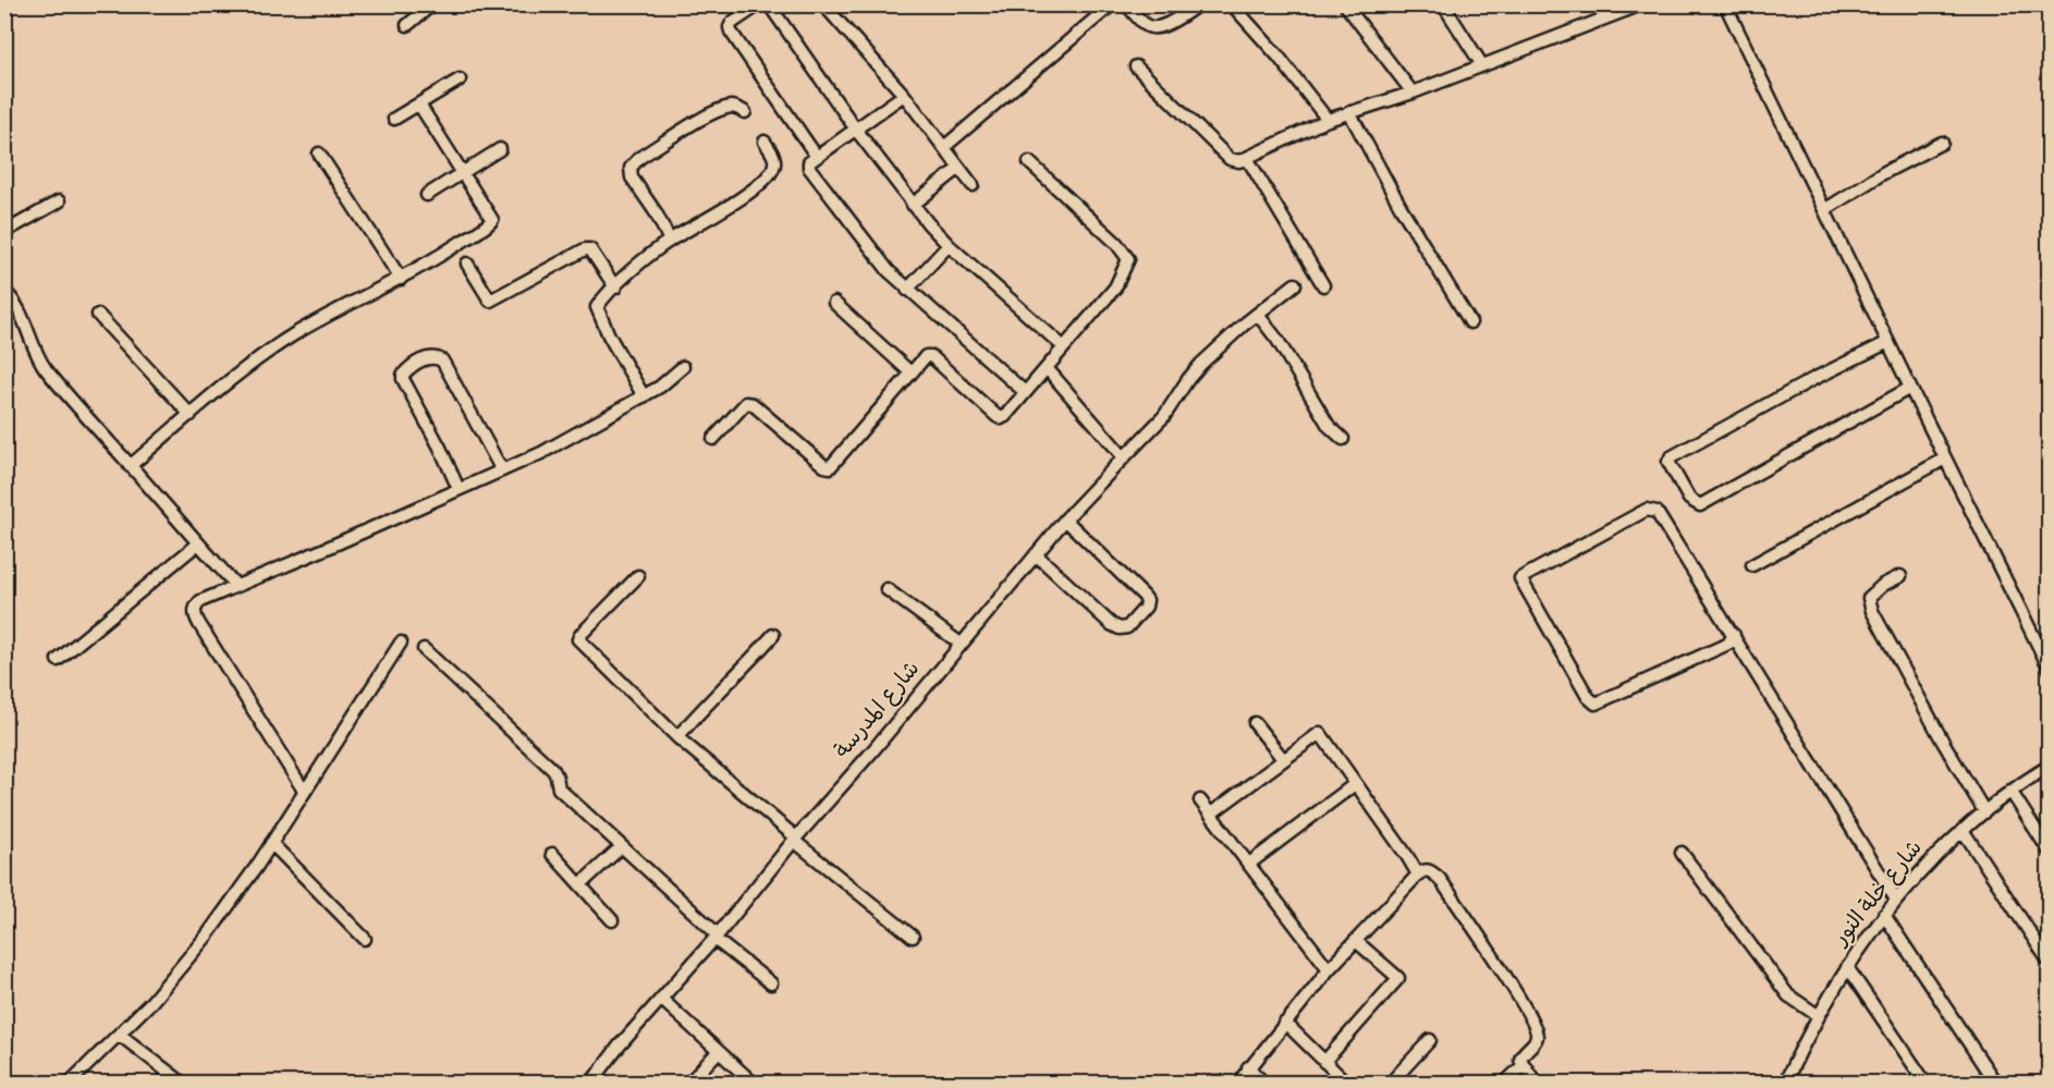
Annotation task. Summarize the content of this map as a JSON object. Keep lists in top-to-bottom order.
{
  "streets": {
    "street": ["شارع المدرسة", "شارع خلة النور"]
  }
}
